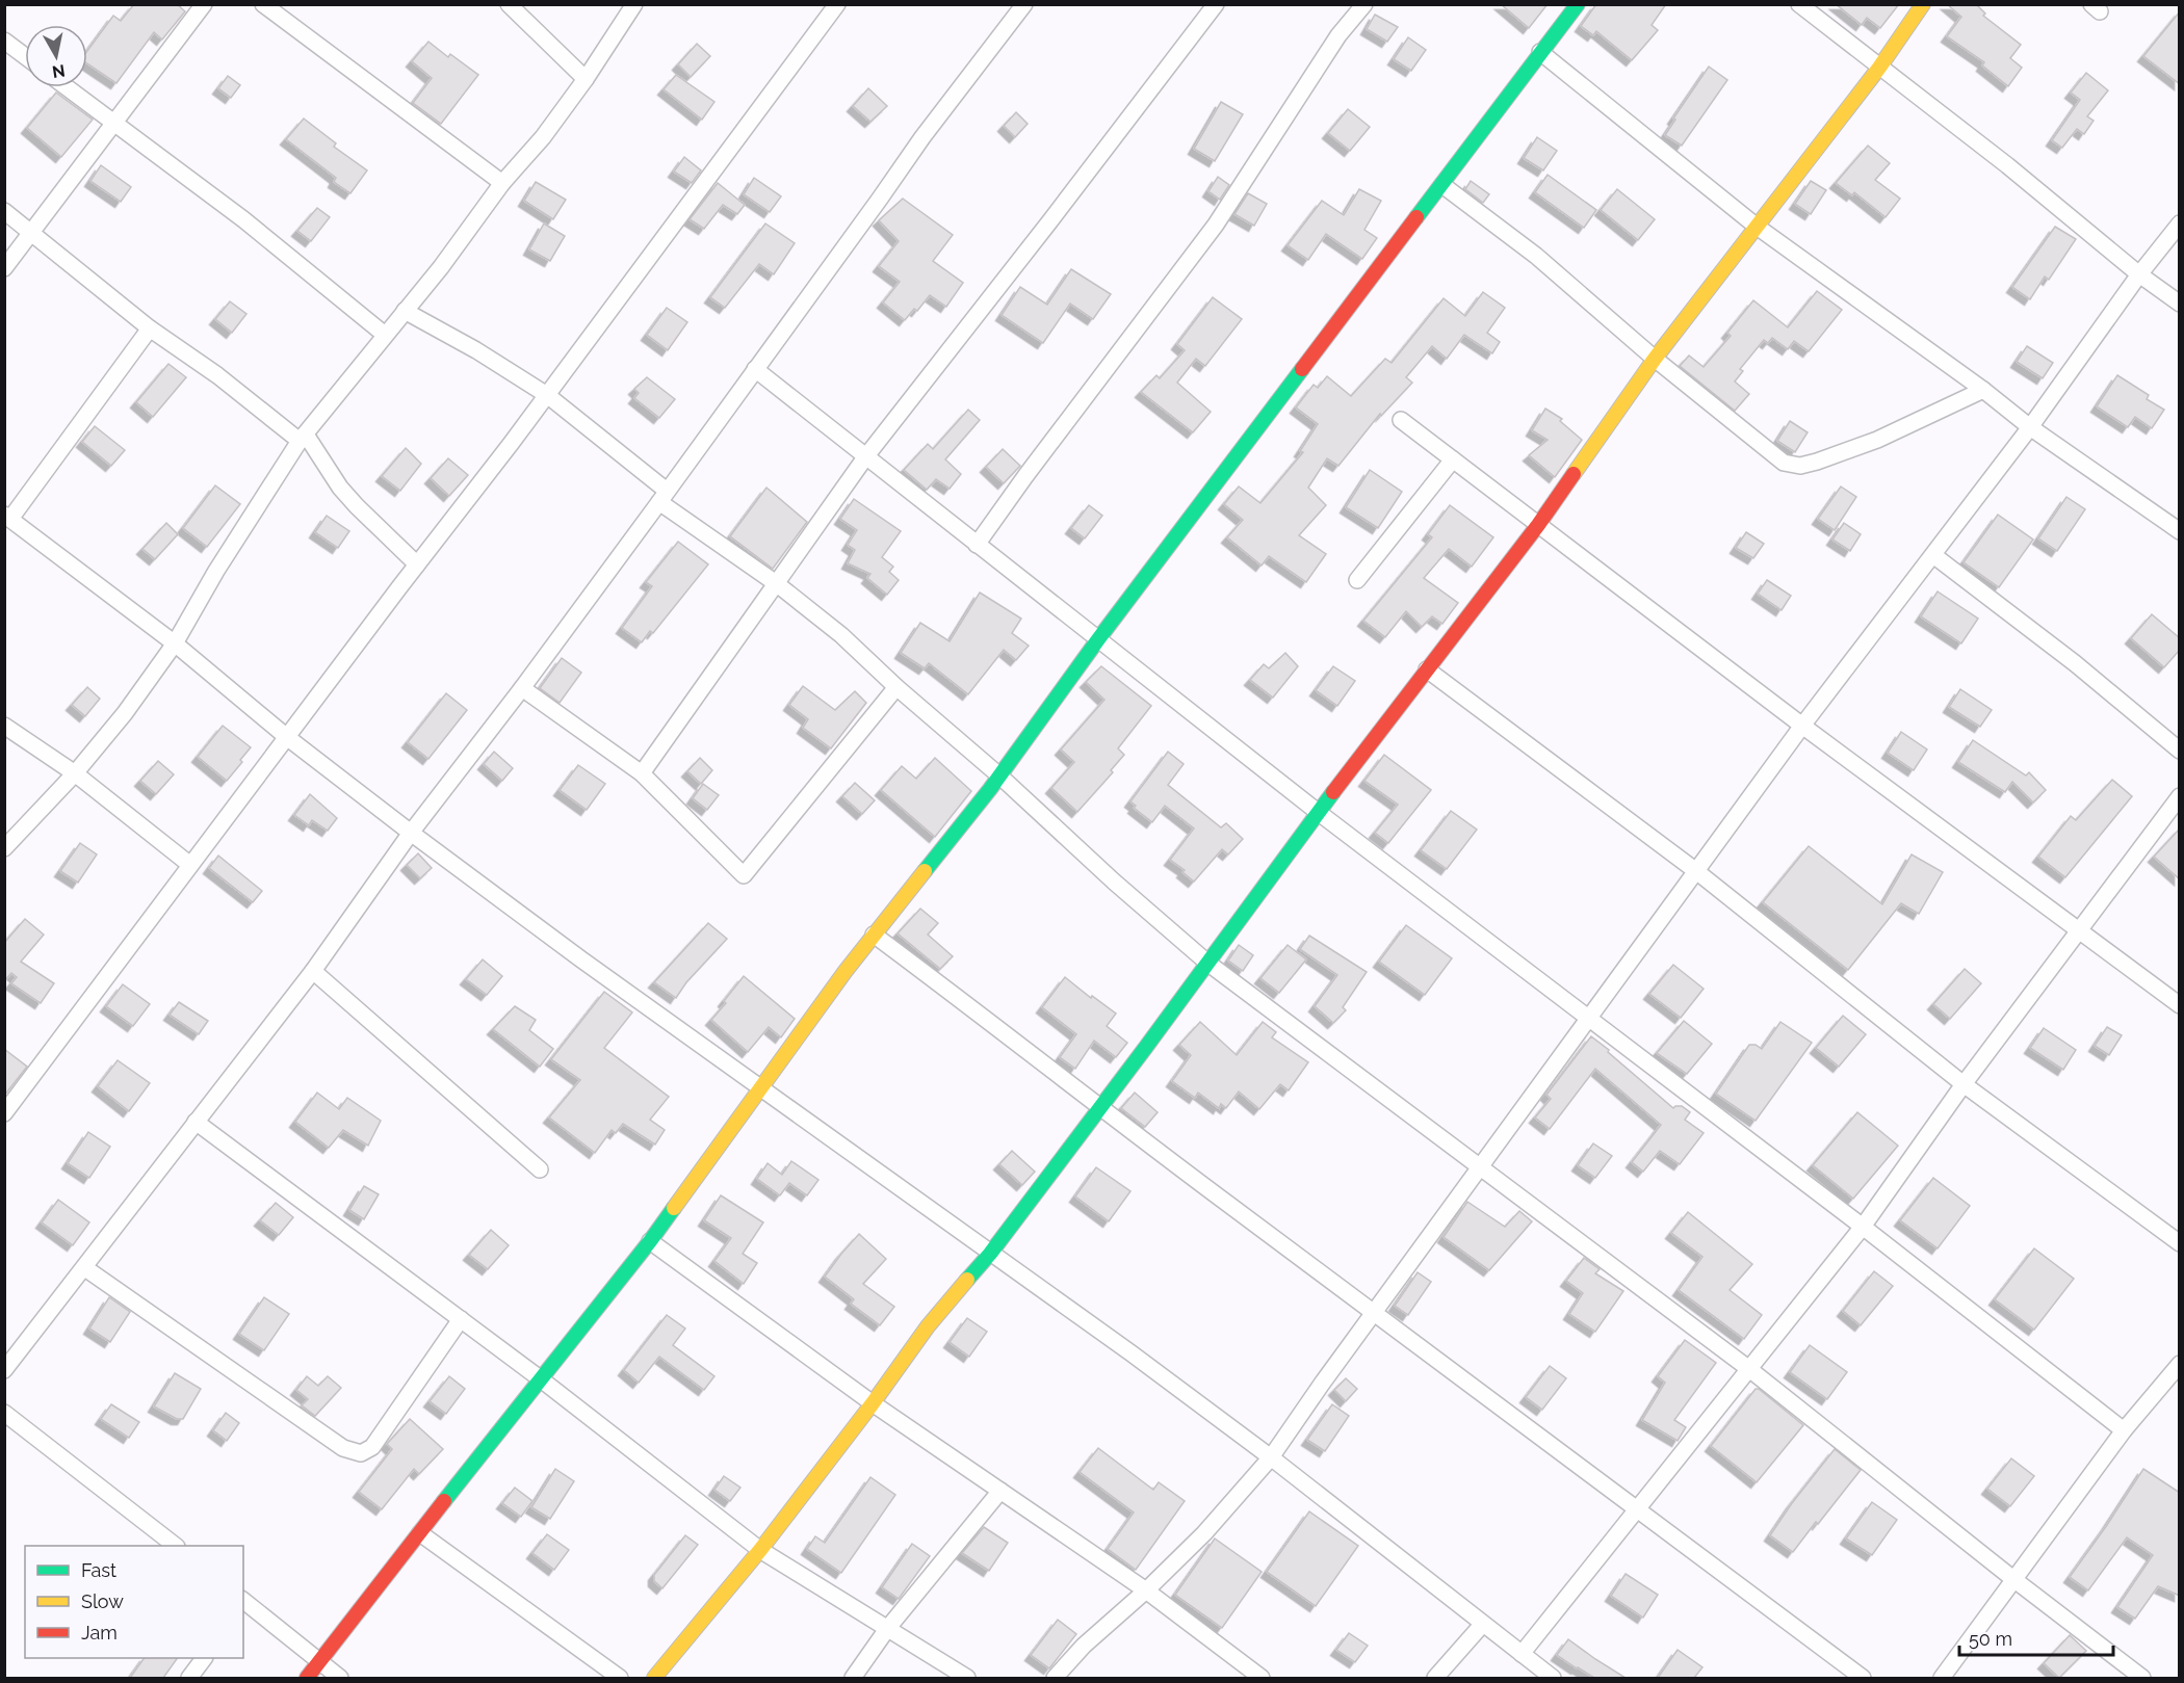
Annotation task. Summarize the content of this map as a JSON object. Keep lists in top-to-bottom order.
{
  "legend": ["Fast", "Slow", "Jam"],
  "scale_bar": "50 m",
  "north": "bottom"
}
